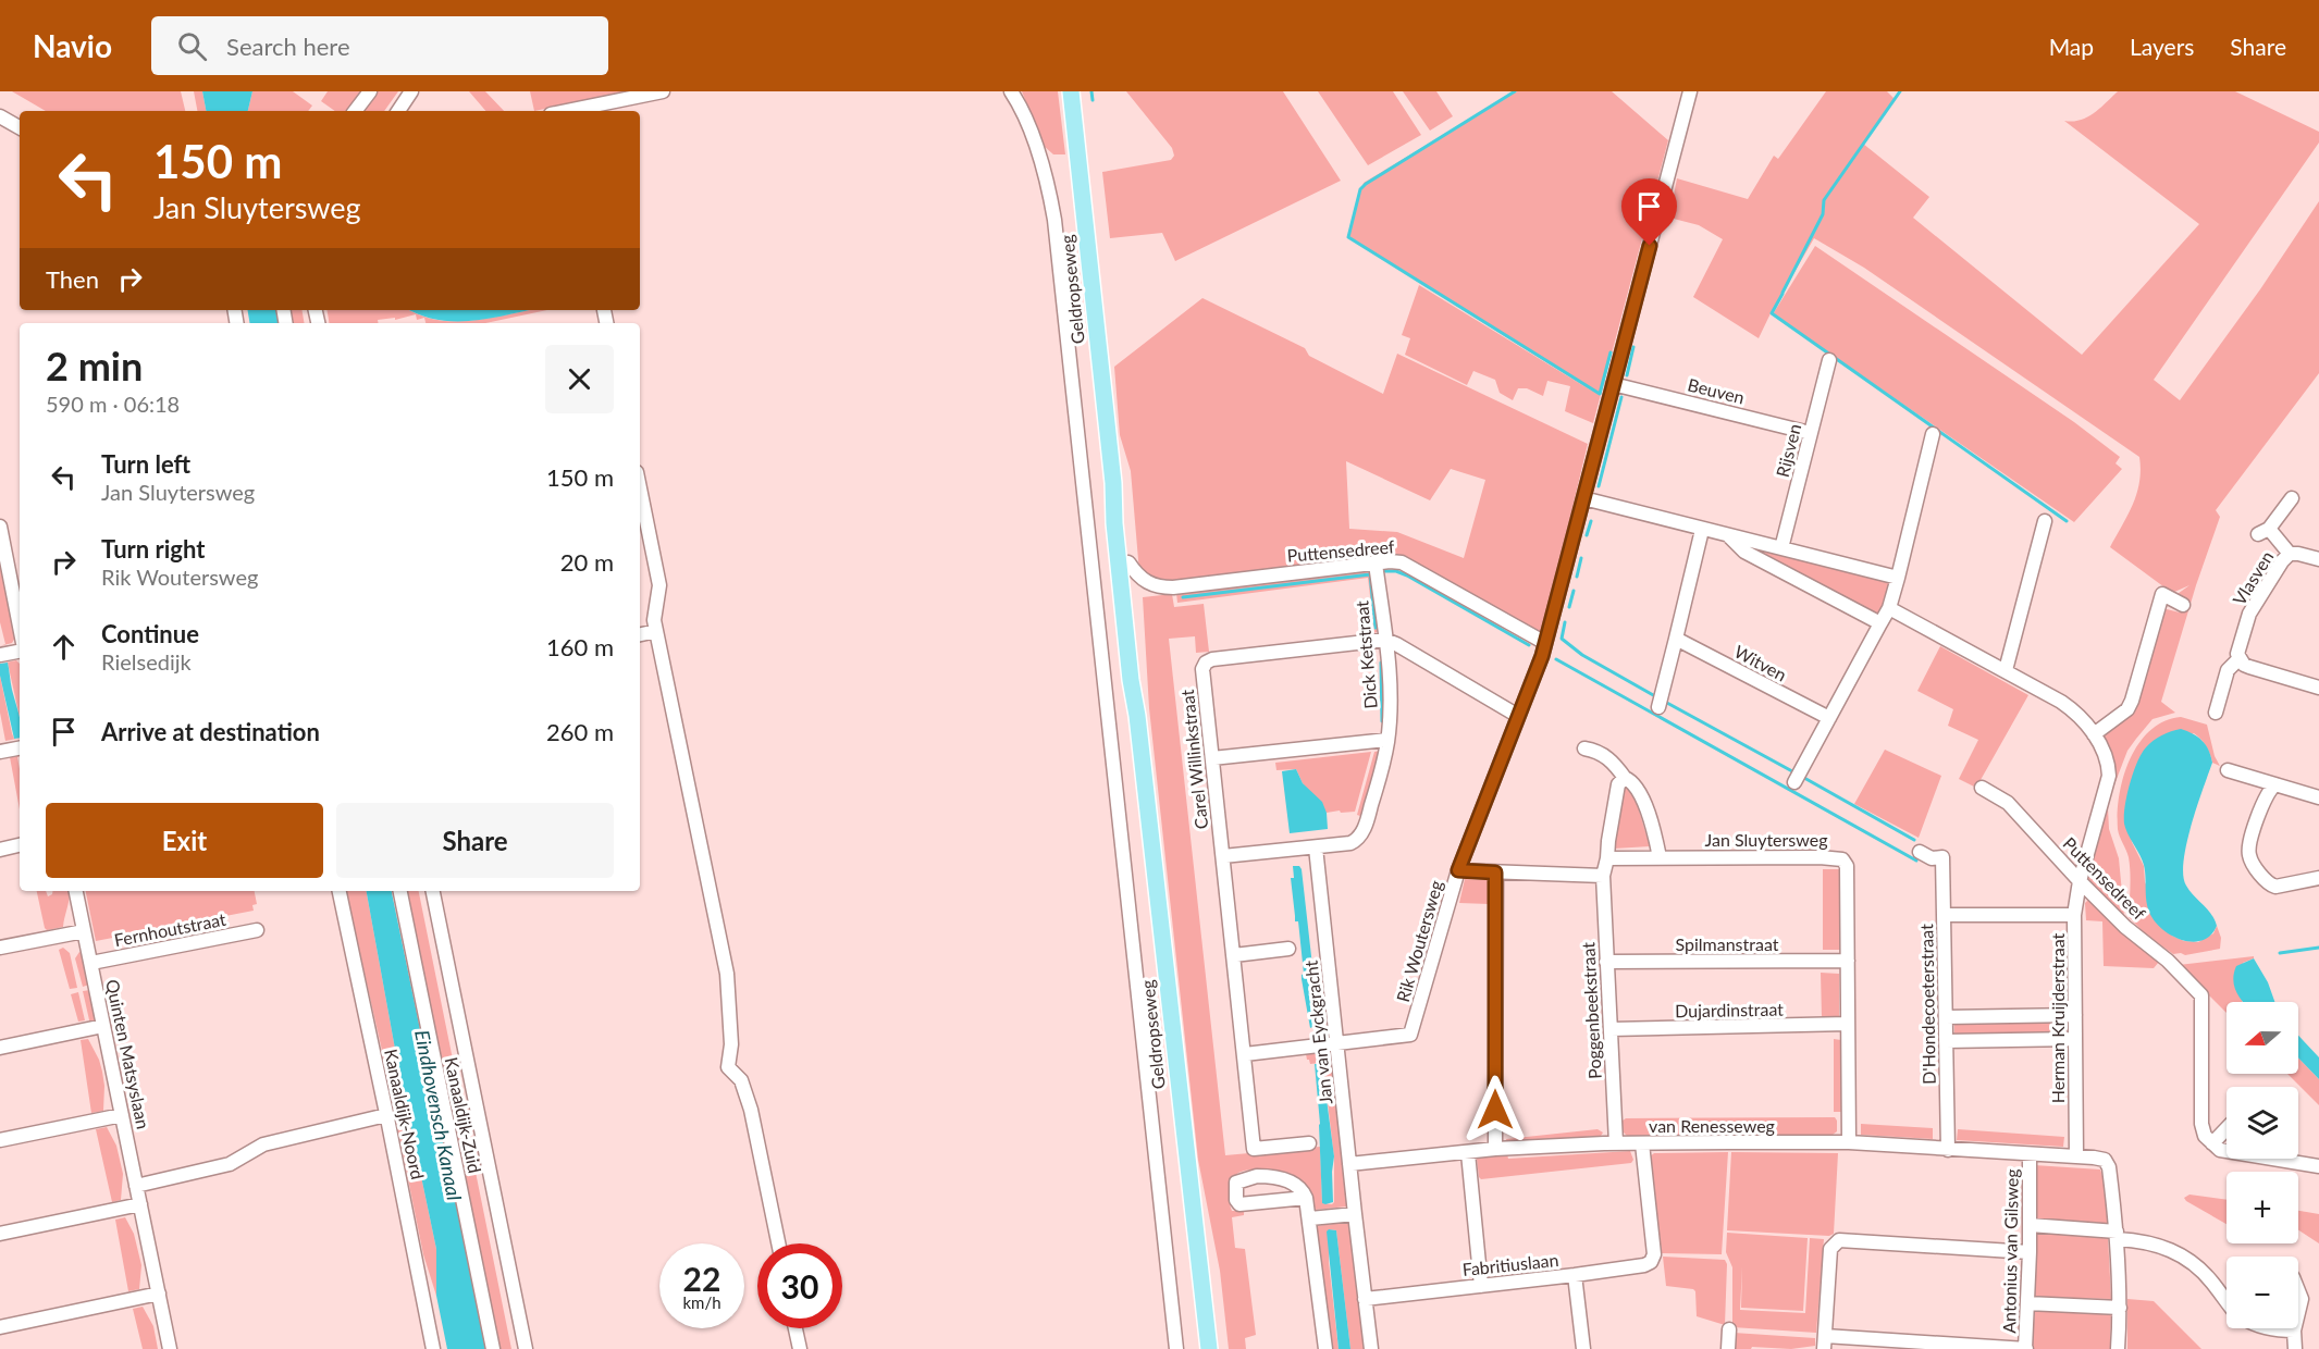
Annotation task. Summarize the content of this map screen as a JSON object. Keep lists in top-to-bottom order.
{
  "streets": {
    "main road": ["Geldropseweg"],
    "street": [
      "Beuven",
      "Rijsven",
      "Puttensedreef",
      "Vlasven",
      "Dick Ketstraat",
      "Witven",
      "Carel Willinkstraat",
      "Jan Sluytersweg",
      "Fernhoutstraat",
      "Rik Woutersweg",
      "Spilmanstraat",
      "D'Hondecoeterstraat",
      "Dujardinstraat",
      "Poggenbeekstraat",
      "Herman Kruijderstraat",
      "Jan van Eyckgracht",
      "Quinten Matsyslaan",
      "Kanaaldijk-Noord",
      "Kanaaldijk-Zuid",
      "van Renesseweg",
      "Antonius van Gilsweg",
      "Fabritiuslaan"
    ]
  },
  "crossings": [
    ["Geldropseweg", "Puttensedreef"],
    ["Beuven", "Rijsven"],
    ["Beuven", "Rik Woutersweg"],
    ["Puttensedreef", "Dick Ketstraat"],
    ["Puttensedreef", "Rik Woutersweg"],
    ["Puttensedreef", "Herman Kruijderstraat"],
    ["Dick Ketstraat", "Carel Willinkstraat"],
    ["Dick Ketstraat", "Jan van Eyckgracht"],
    ["Jan Sluytersweg", "Spilmanstraat"],
    ["Jan Sluytersweg", "Dujardinstraat"],
    ["Jan Sluytersweg", "van Renesseweg"],
    ["Fernhoutstraat", "Quinten Matsyslaan"],
    ["Rik Woutersweg", "Jan van Eyckgracht"],
    ["Spilmanstraat", "Poggenbeekstraat"],
    ["D'Hondecoeterstraat", "van Renesseweg"],
    ["Dujardinstraat", "Poggenbeekstraat"],
    ["Poggenbeekstraat", "van Renesseweg"],
    ["Herman Kruijderstraat", "van Renesseweg"],
    ["Jan van Eyckgracht", "van Renesseweg"],
    ["Jan van Eyckgracht", "Fabritiuslaan"],
    ["van Renesseweg", "Antonius van Gilsweg"],
    ["van Renesseweg", "Fabritiuslaan"]
  ],
  "water": ["Eindhovensch Kanaal"],
  "north": "left",
  "page": {
    "header": "Navio",
    "search": "Search here",
    "nav": ["Map", "Layers", "Share"],
    "turn": ["150 m", "Jan Sluytersweg"],
    "then": "Then",
    "heading": ["2 min", "590 m · 06:18"],
    "list": [
      {
        "name": "Turn left",
        "note": "Jan Sluytersweg",
        "value": "150 m"
      },
      {
        "name": "Turn right",
        "note": "Rik Woutersweg",
        "value": "20 m"
      },
      {
        "name": "Continue",
        "note": "Rielsedijk",
        "value": "160 m"
      },
      {
        "name": "Arrive at destination",
        "value": "260 m"
      }
    ],
    "buttons": ["Exit", "Share"],
    "map_buttons": ["+", "−"],
    "speed": "22 km/h",
    "limit": "30"
  }
}
